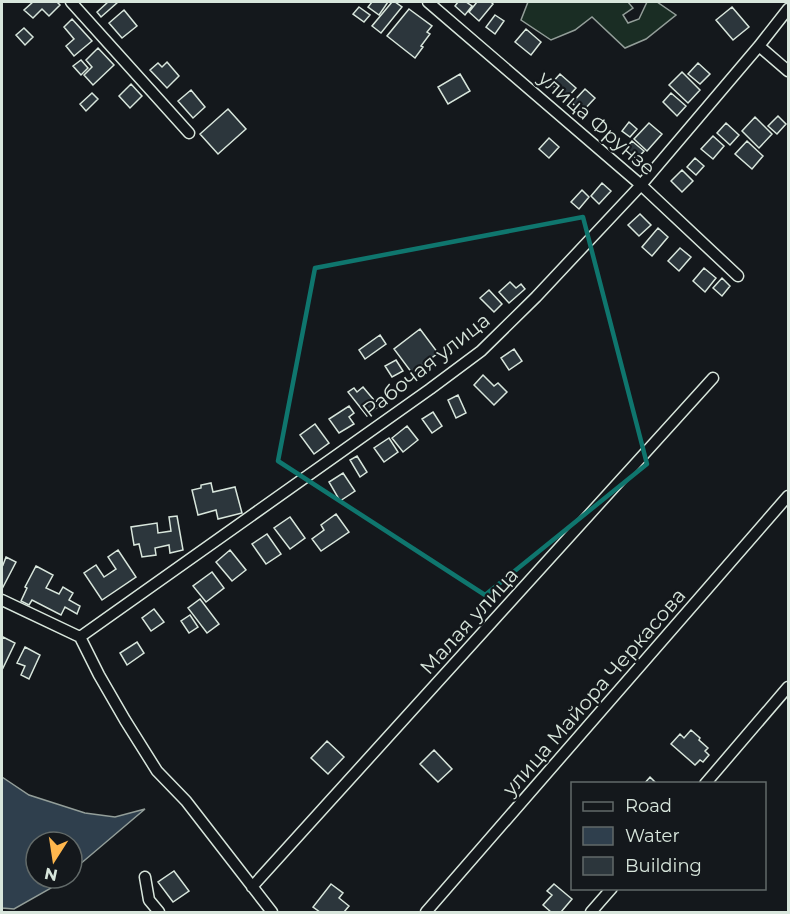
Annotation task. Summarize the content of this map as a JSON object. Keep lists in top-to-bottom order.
{
  "streets": {
    "street": [
      "улица Фрунзе",
      "Рабочая улица",
      "Малая улица",
      "улица Майора Черкасова"
    ]
  },
  "crossings": [
    ["улица Фрунзе", "Рабочая улица"]
  ],
  "legend": ["Road", "Water", "Building"],
  "north": "bottom"
}
